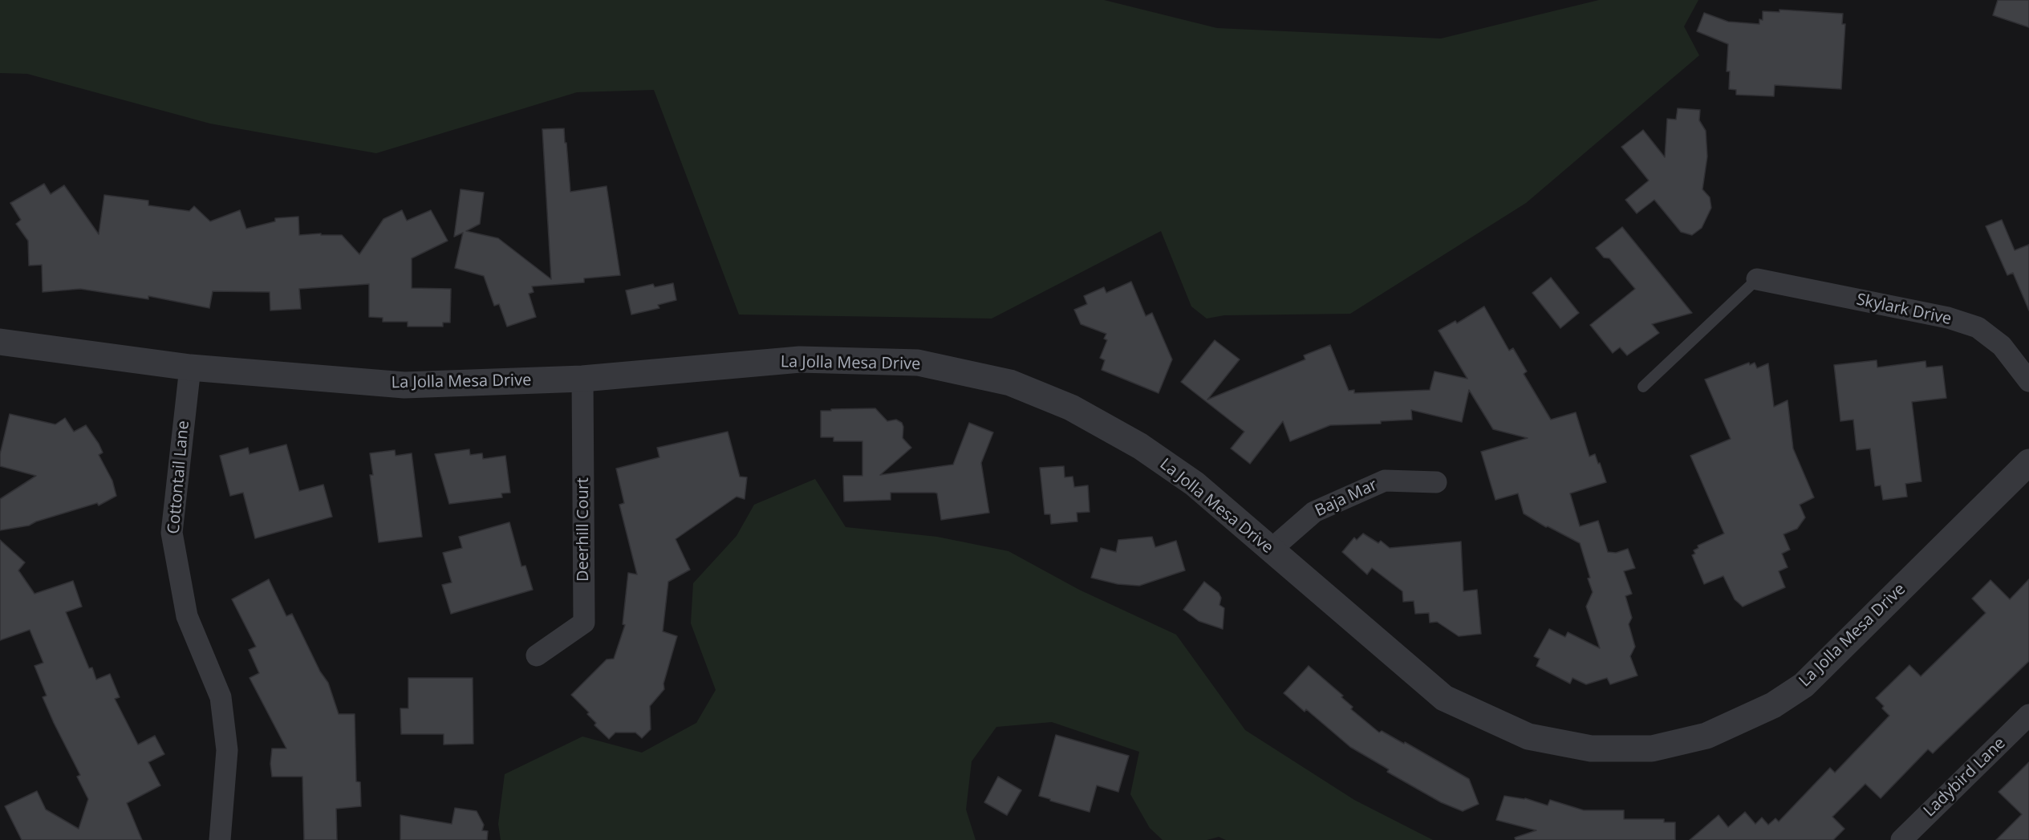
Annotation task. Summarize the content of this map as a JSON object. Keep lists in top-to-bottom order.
{
  "streets": {
    "street": [
      "Skylark Drive",
      "La Jolla Mesa Drive",
      "Cottontail Lane",
      "Baja Mar",
      "Deerhill Court",
      "Ladybird Lane"
    ]
  },
  "crossings": [
    ["La Jolla Mesa Drive", "Cottontail Lane"],
    ["La Jolla Mesa Drive", "Baja Mar"],
    ["La Jolla Mesa Drive", "Deerhill Court"]
  ]
}
